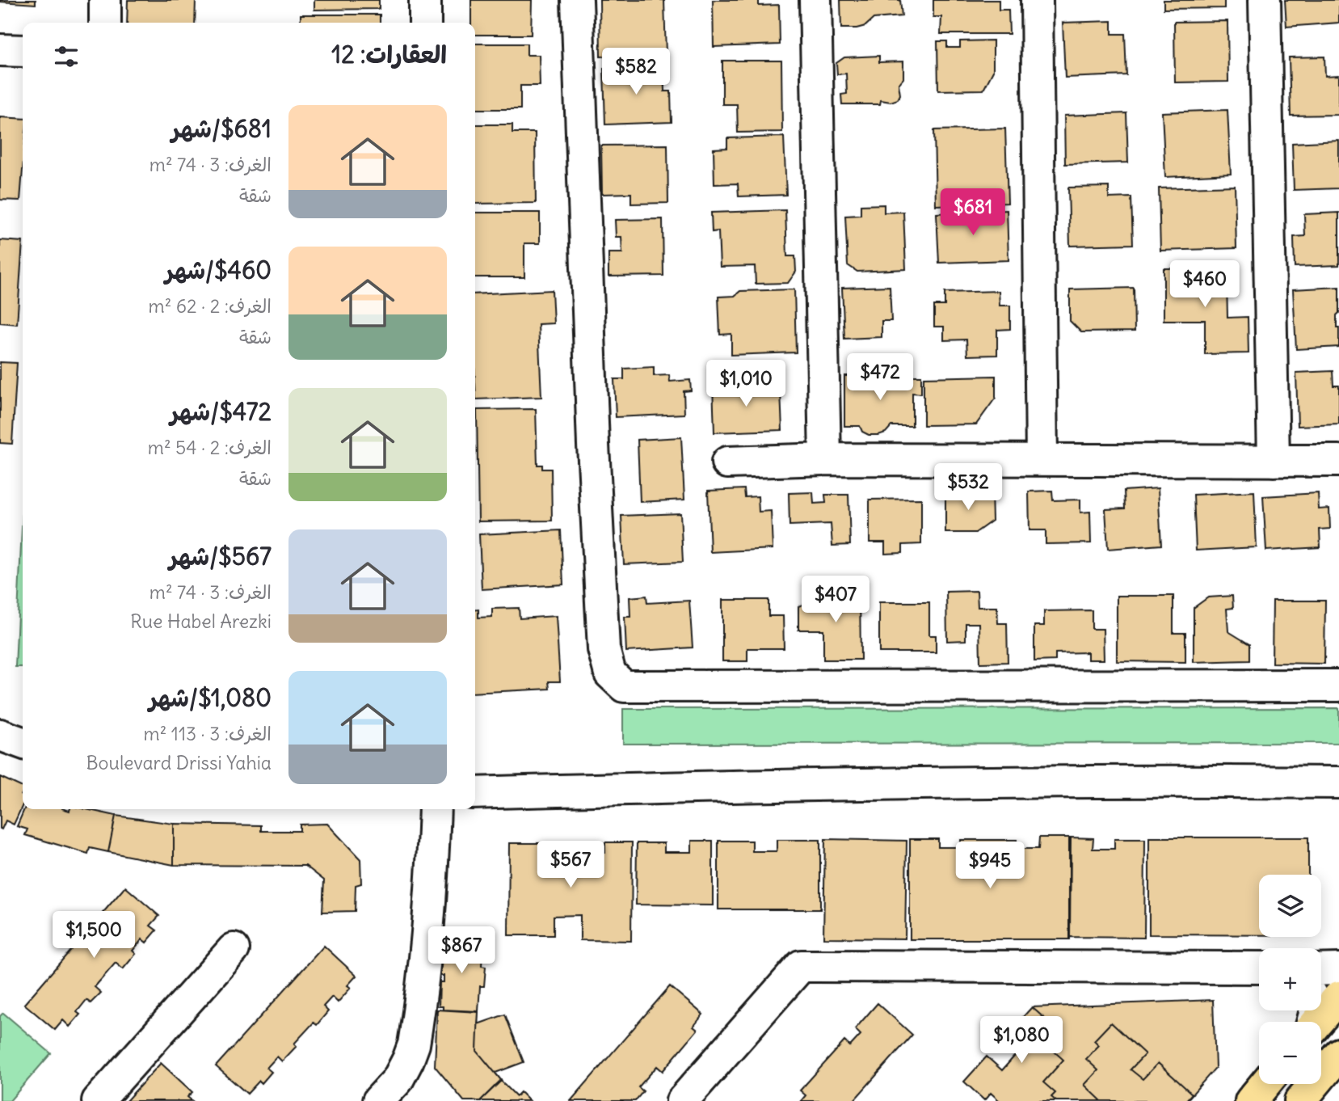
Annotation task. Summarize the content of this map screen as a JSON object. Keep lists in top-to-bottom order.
{
  "page": {
    "heading": "العقارات: 12",
    "price": [
      "$582",
      "$681",
      "$460",
      "$472",
      "$1,010",
      "$532",
      "$407",
      "$567",
      "$945",
      "$1,500",
      "$867",
      "$1,080"
    ],
    "list": [
      {
        "name": "$681/شهر",
        "note": "الغرف: 3 · 74 m² · شقة"
      },
      {
        "name": "$460/شهر",
        "note": "الغرف: 2 · 62 m² · شقة"
      },
      {
        "name": "$472/شهر",
        "note": "الغرف: 2 · 54 m² · شقة"
      },
      {
        "name": "$567/شهر",
        "note": "الغرف: 3 · 74 m² · Rue Habel Arezki"
      },
      {
        "name": "$1,080/شهر",
        "note": "الغرف: 3 · 113 m² · Boulevard Drissi Yahia"
      }
    ],
    "map_buttons": ["+", "−"]
  }
}
